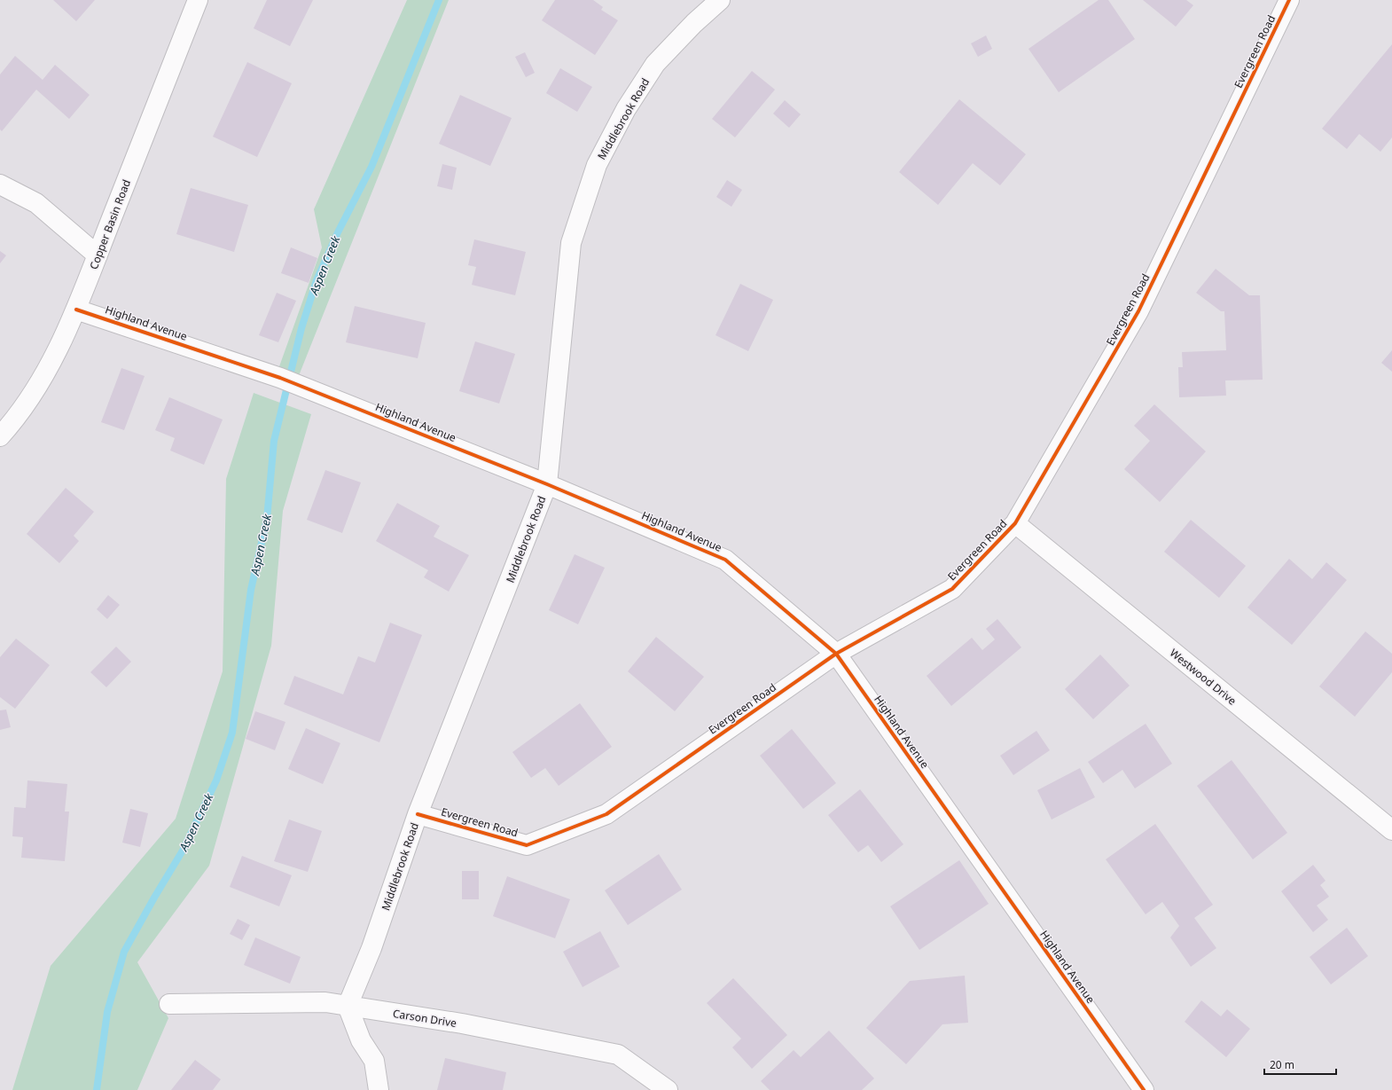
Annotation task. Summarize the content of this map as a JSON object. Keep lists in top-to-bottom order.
{
  "streets": {
    "street": [
      "Evergreen Road",
      "Middlebrook Road",
      "Copper Basin Road",
      "Highland Avenue",
      "Westwood Drive",
      "Carson Drive"
    ]
  },
  "crossings": [
    ["Evergreen Road", "Middlebrook Road"],
    ["Evergreen Road", "Highland Avenue"],
    ["Evergreen Road", "Westwood Drive"],
    ["Middlebrook Road", "Highland Avenue"],
    ["Middlebrook Road", "Carson Drive"],
    ["Copper Basin Road", "Highland Avenue"]
  ],
  "water": ["Aspen Creek"],
  "scale_bar": "20 m"
}
